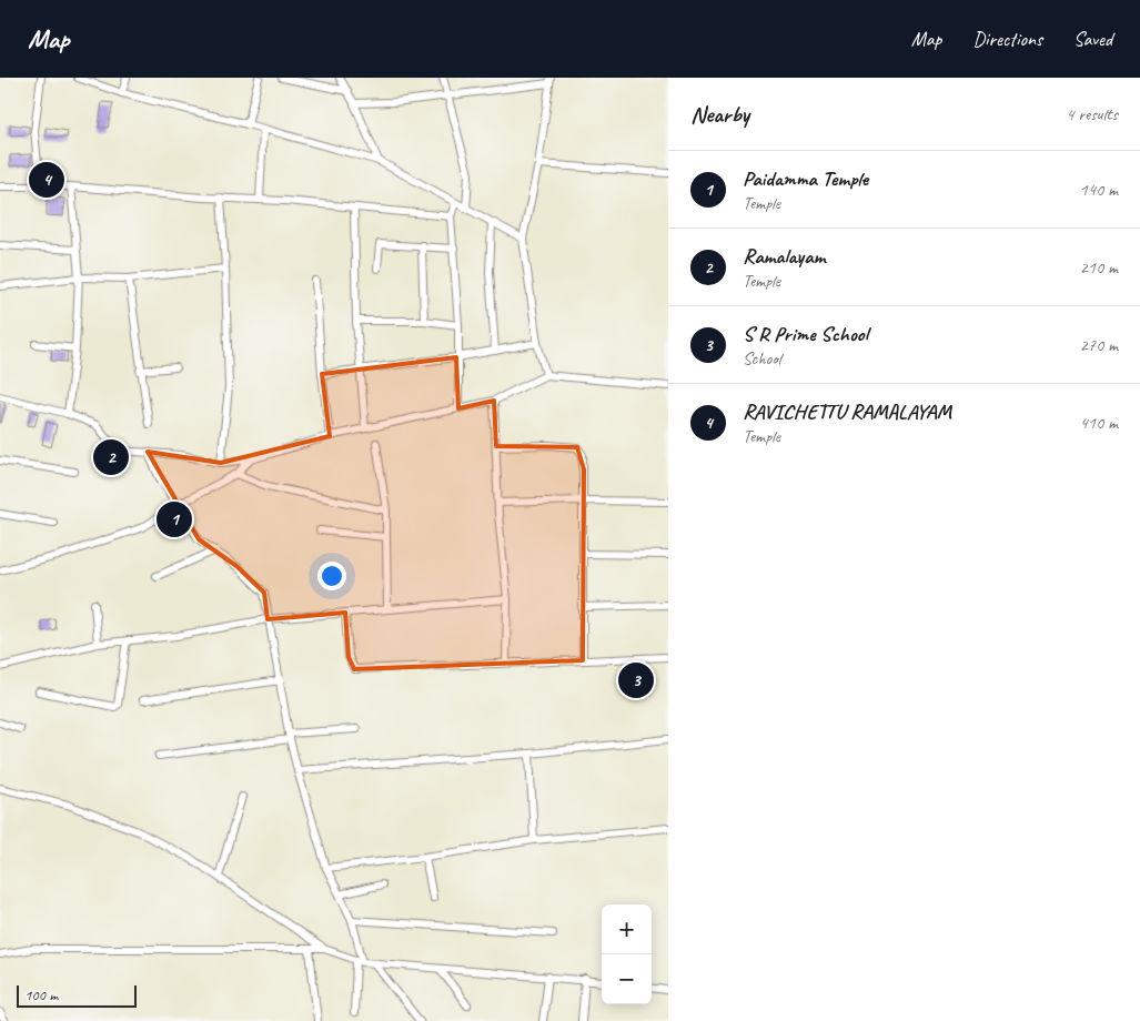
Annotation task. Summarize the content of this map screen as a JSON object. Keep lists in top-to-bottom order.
{
  "scale_bar": "100 m",
  "page": {
    "header": "Map",
    "nav": ["Map", "Directions", "Saved"],
    "heading": ["Nearby", "4 results"],
    "list": [
      {
        "mark": "1",
        "name": "Paidamma Temple",
        "note": "Temple",
        "value": "140 m"
      },
      {
        "mark": "2",
        "name": "Ramalayam",
        "note": "Temple",
        "value": "210 m"
      },
      {
        "mark": "3",
        "name": "S R Prime School",
        "note": "School",
        "value": "270 m"
      },
      {
        "mark": "4",
        "name": "RAVICHETTU RAMALAYAM",
        "note": "Temple",
        "value": "410 m"
      }
    ],
    "pins": [
      "4",
      "2",
      "1",
      "3"
    ],
    "map_buttons": ["+", "−"],
    "scale": "100 m"
  }
}
